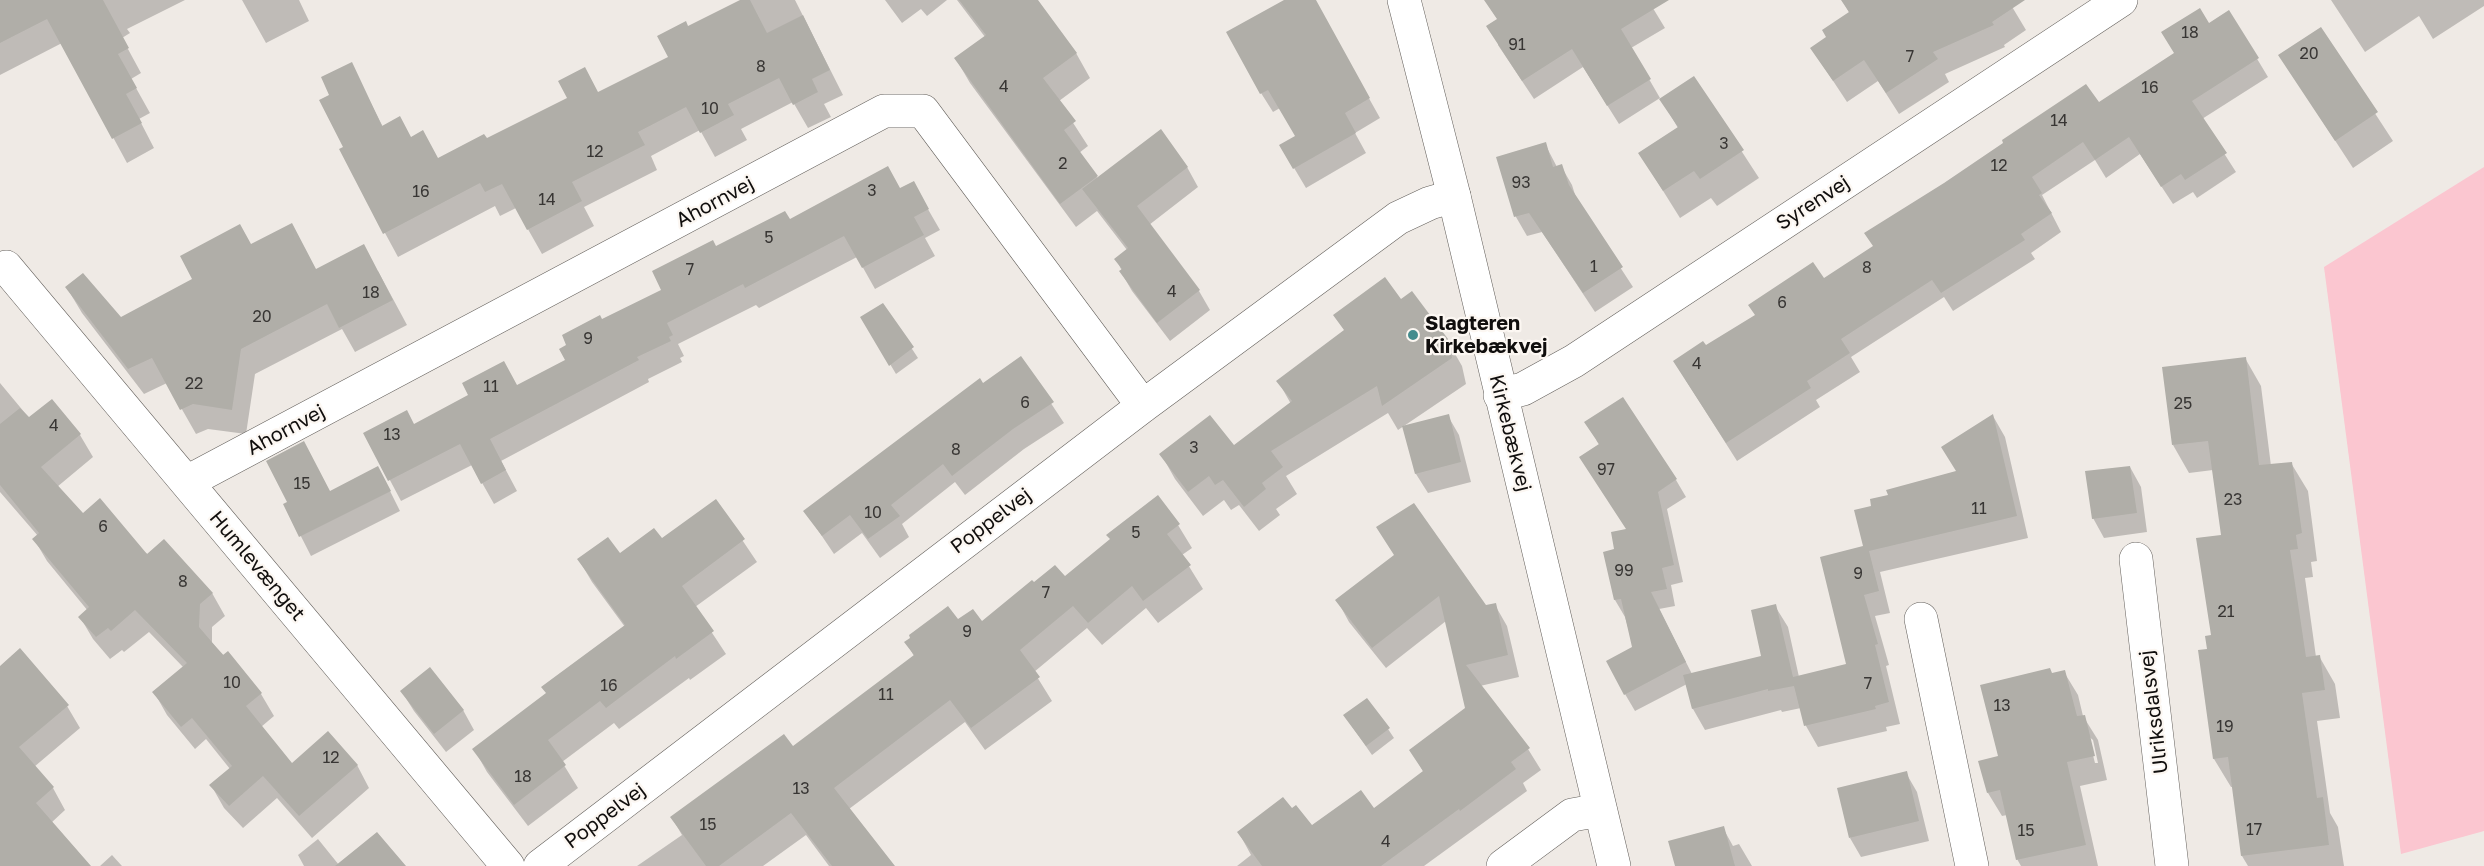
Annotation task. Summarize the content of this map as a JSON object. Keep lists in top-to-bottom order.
{
  "streets": {
    "street": [
      "Ahornvej",
      "Syrenvej",
      "Kirkebækvej",
      "Poppelvej",
      "Humlevænget",
      "Ulriksdalsvej"
    ]
  },
  "crossings": [
    ["Ahornvej", "Poppelvej"],
    ["Ahornvej", "Humlevænget"],
    ["Syrenvej", "Kirkebækvej"],
    ["Kirkebækvej", "Poppelvej"]
  ],
  "places": ["Slagteren Kirkebækvej"],
  "house_numbers": [
    "18",
    "91",
    "20",
    "7",
    "8",
    "4",
    "16",
    "10",
    "14",
    "3",
    "12",
    "2",
    "12",
    "93",
    "3",
    "16",
    "14",
    "5",
    "1",
    "8",
    "7",
    "4",
    "18",
    "6",
    "20",
    "9",
    "4",
    "22",
    "11",
    "6",
    "25",
    "4",
    "13",
    "3",
    "8",
    "97",
    "15",
    "23",
    "11",
    "10",
    "6",
    "5",
    "99",
    "9",
    "8",
    "7",
    "21",
    "9",
    "10",
    "7",
    "16",
    "11",
    "13",
    "19",
    "12",
    "18",
    "13",
    "15",
    "17",
    "15",
    "4"
  ]
}
